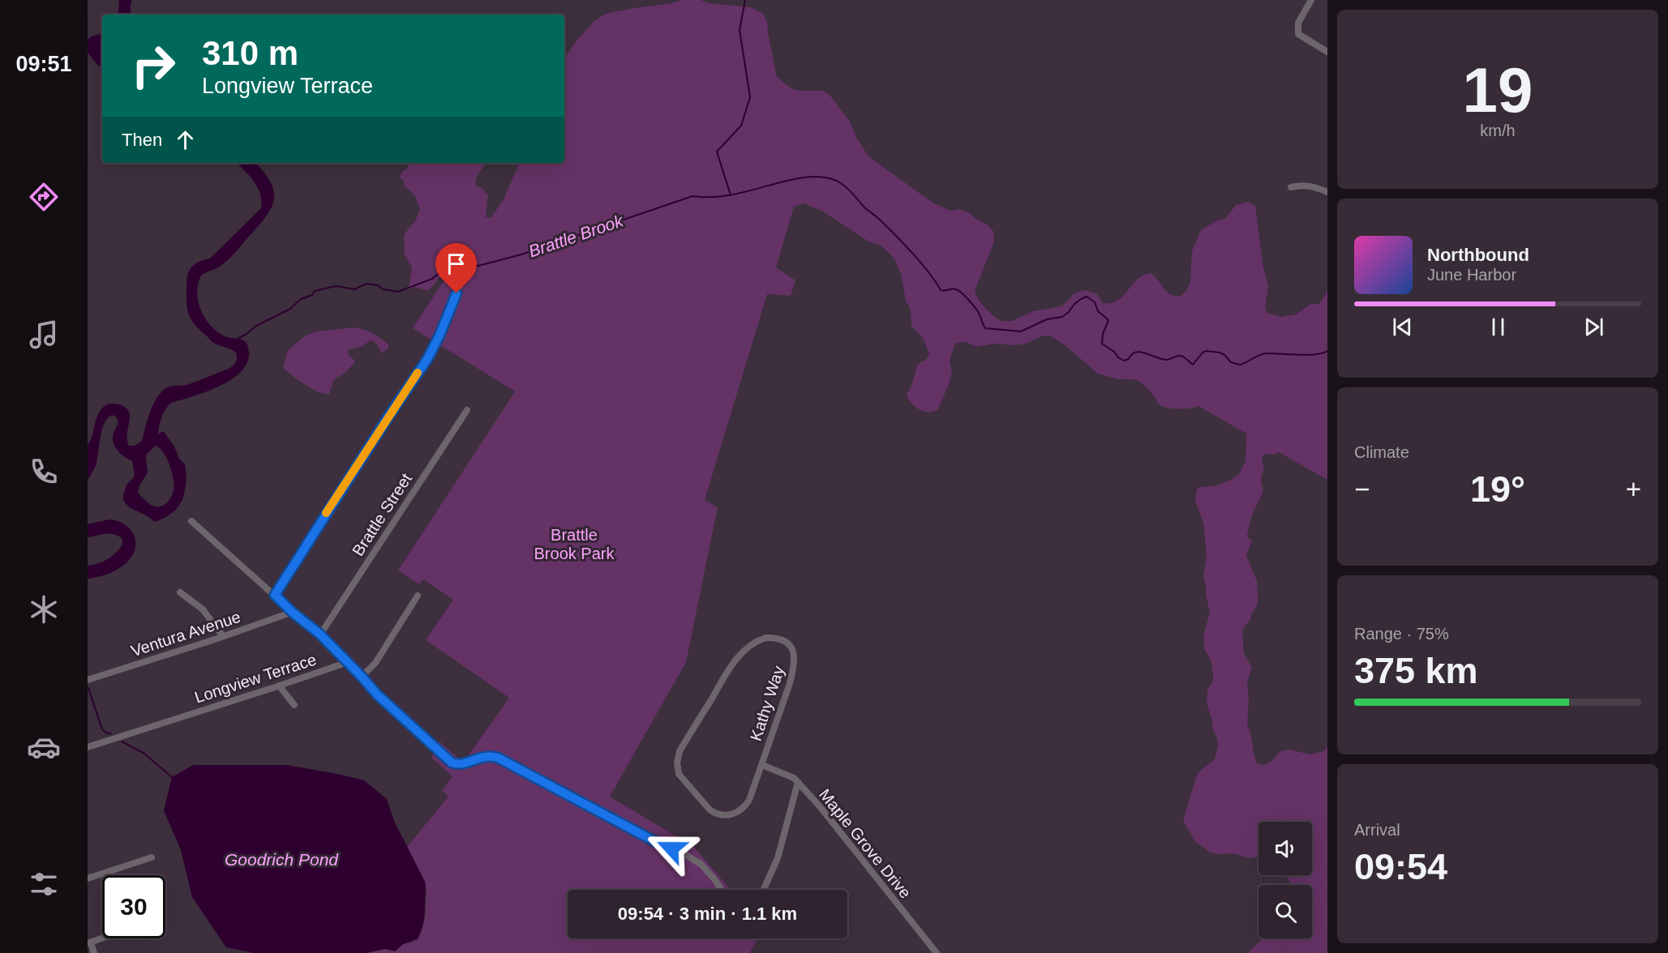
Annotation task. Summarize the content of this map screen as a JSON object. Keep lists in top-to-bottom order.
{
  "streets": {
    "street": [
      "Brattle Street",
      "Ventura Avenue",
      "Longview Terrace",
      "Kathy Way",
      "Maple Grove Drive"
    ]
  },
  "crossings": [
    ["Kathy Way", "Maple Grove Drive"]
  ],
  "water": ["Brattle Brook", "Goodrich Pond"],
  "parks": ["Brattle Brook Park"],
  "page": {
    "tabs": "09:51",
    "tile": [
      ["19", "km/h"],
      "Climate",
      ["Range · 75%", "375 km"],
      ["Arrival", "09:54"]
    ],
    "turn": ["310 m", "Longview Terrace"],
    "then": "Then",
    "song": ["Northbound", "June Harbor"],
    "heat": ["−", "19°", "+"],
    "limit": "30",
    "trip": "09:54 · 3 min · 1.1 km"
  }
}
